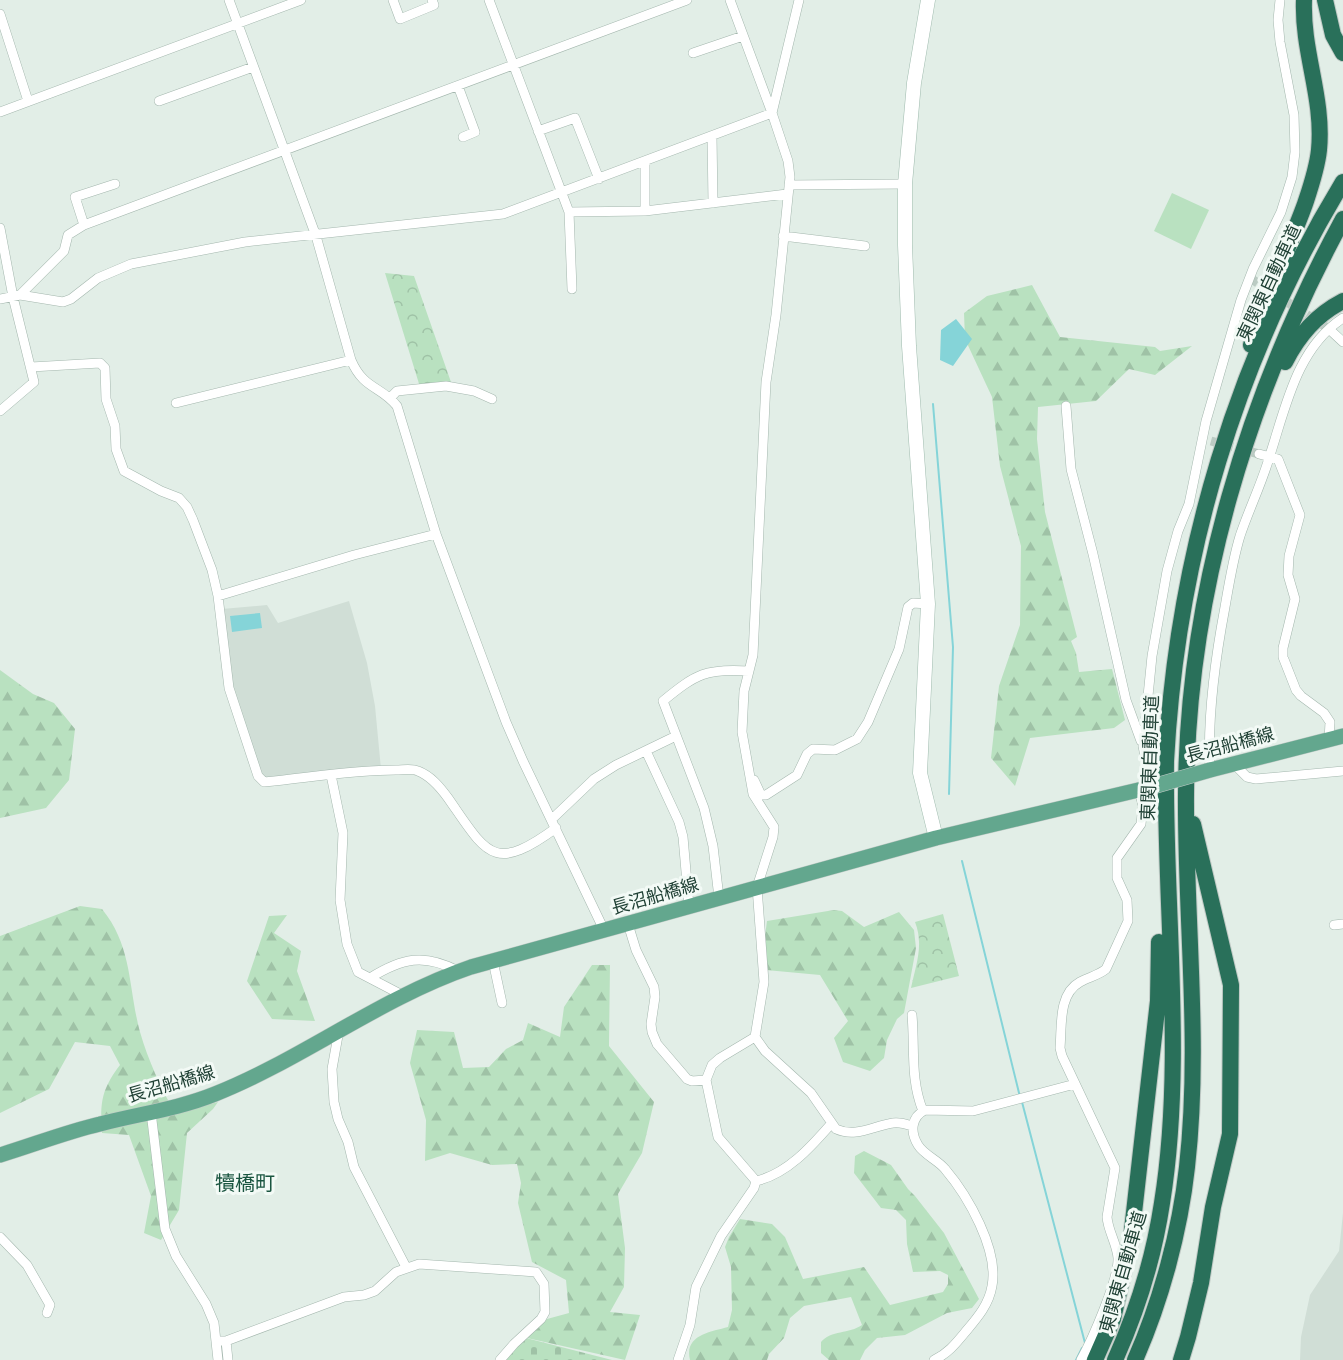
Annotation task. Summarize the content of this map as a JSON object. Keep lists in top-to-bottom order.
{
  "streets": {
    "highway": ["東関東自動車道"],
    "main road": ["長沼船橋線"]
  },
  "districts": ["犢橋町"]
}
